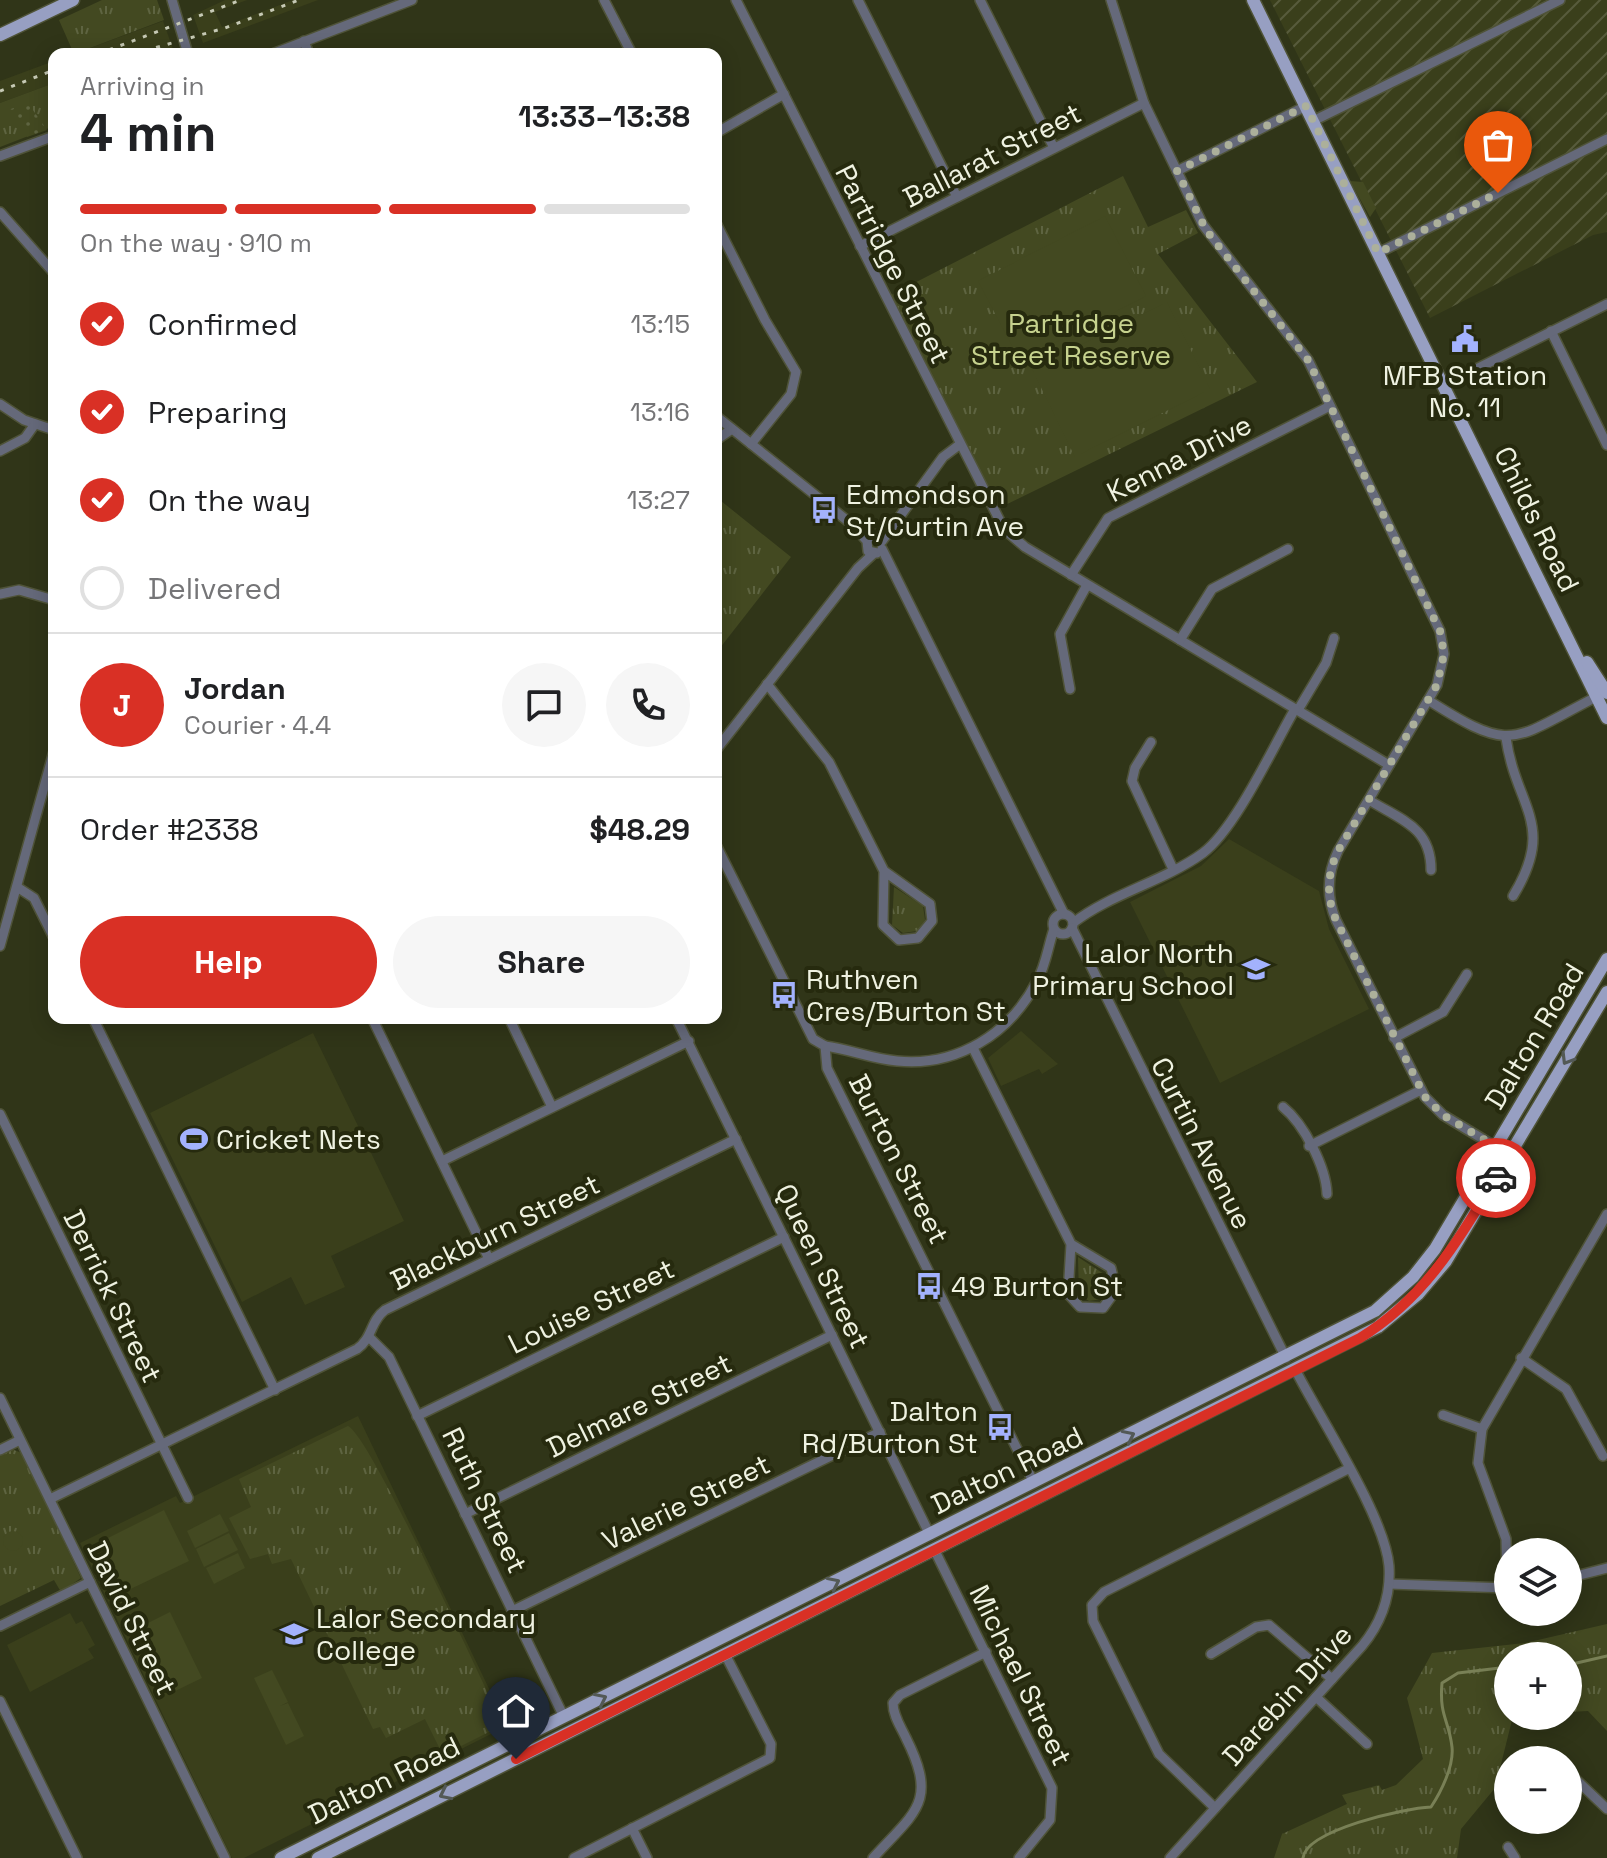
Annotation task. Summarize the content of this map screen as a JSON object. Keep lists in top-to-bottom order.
{
  "streets": {
    "main road": [
      "Childs Road",
      "Dalton Road",
      "Burton Street",
      "Ruth Street"
    ],
    "street": [
      "Ballarat Street",
      "Partridge Street",
      "Kenna Drive",
      "Curtin Avenue",
      "Blackburn Street",
      "Queen Street",
      "Derrick Street",
      "Louise Street",
      "Delmare Street",
      "Valerie Street",
      "David Street",
      "Michael Street",
      "Darebin Drive"
    ]
  },
  "crossings": [
    ["Ballarat Street", "Partridge Street"],
    ["Partridge Street", "Kenna Drive"],
    ["Dalton Road", "Curtin Avenue"],
    ["Dalton Road", "Burton Street"],
    ["Dalton Road", "Queen Street"],
    ["Dalton Road", "Ruth Street"],
    ["Dalton Road", "Michael Street"],
    ["Dalton Road", "Darebin Drive"],
    ["Blackburn Street", "Queen Street"],
    ["Blackburn Street", "Derrick Street"],
    ["Blackburn Street", "Ruth Street"],
    ["Blackburn Street", "David Street"],
    ["Queen Street", "Louise Street"],
    ["Queen Street", "Delmare Street"],
    ["Queen Street", "Valerie Street"],
    ["Louise Street", "Ruth Street"],
    ["Delmare Street", "Ruth Street"],
    ["Ruth Street", "Valerie Street"]
  ],
  "parks": ["Partridge Street Reserve"],
  "places": {
    "public building": ["MFB Station No. 11"],
    "bus stop": [
      "Edmondson St/Curtin Ave",
      "Ruthven Cres/Burton St",
      "49 Burton St",
      "Dalton Rd/Burton St"
    ],
    "school or university": ["Lalor North Primary School", "Lalor Secondary College"],
    "sports": ["Cricket Nets"]
  },
  "page": {
    "heading": ["4 min", "Arriving in", "13:33–13:38"],
    "panel": [
      "Jordan",
      "Courier · 4.4",
      "Order #2338",
      "$48.29"
    ],
    "bar": "On the way · 910 m",
    "list": [
      ["Confirmed", "13:15"],
      ["Preparing", "13:16"],
      ["On the way", "13:27"],
      "Delivered"
    ],
    "round": "J",
    "buttons": ["Help", "Share"],
    "map_buttons": ["+", "−"]
  }
}
